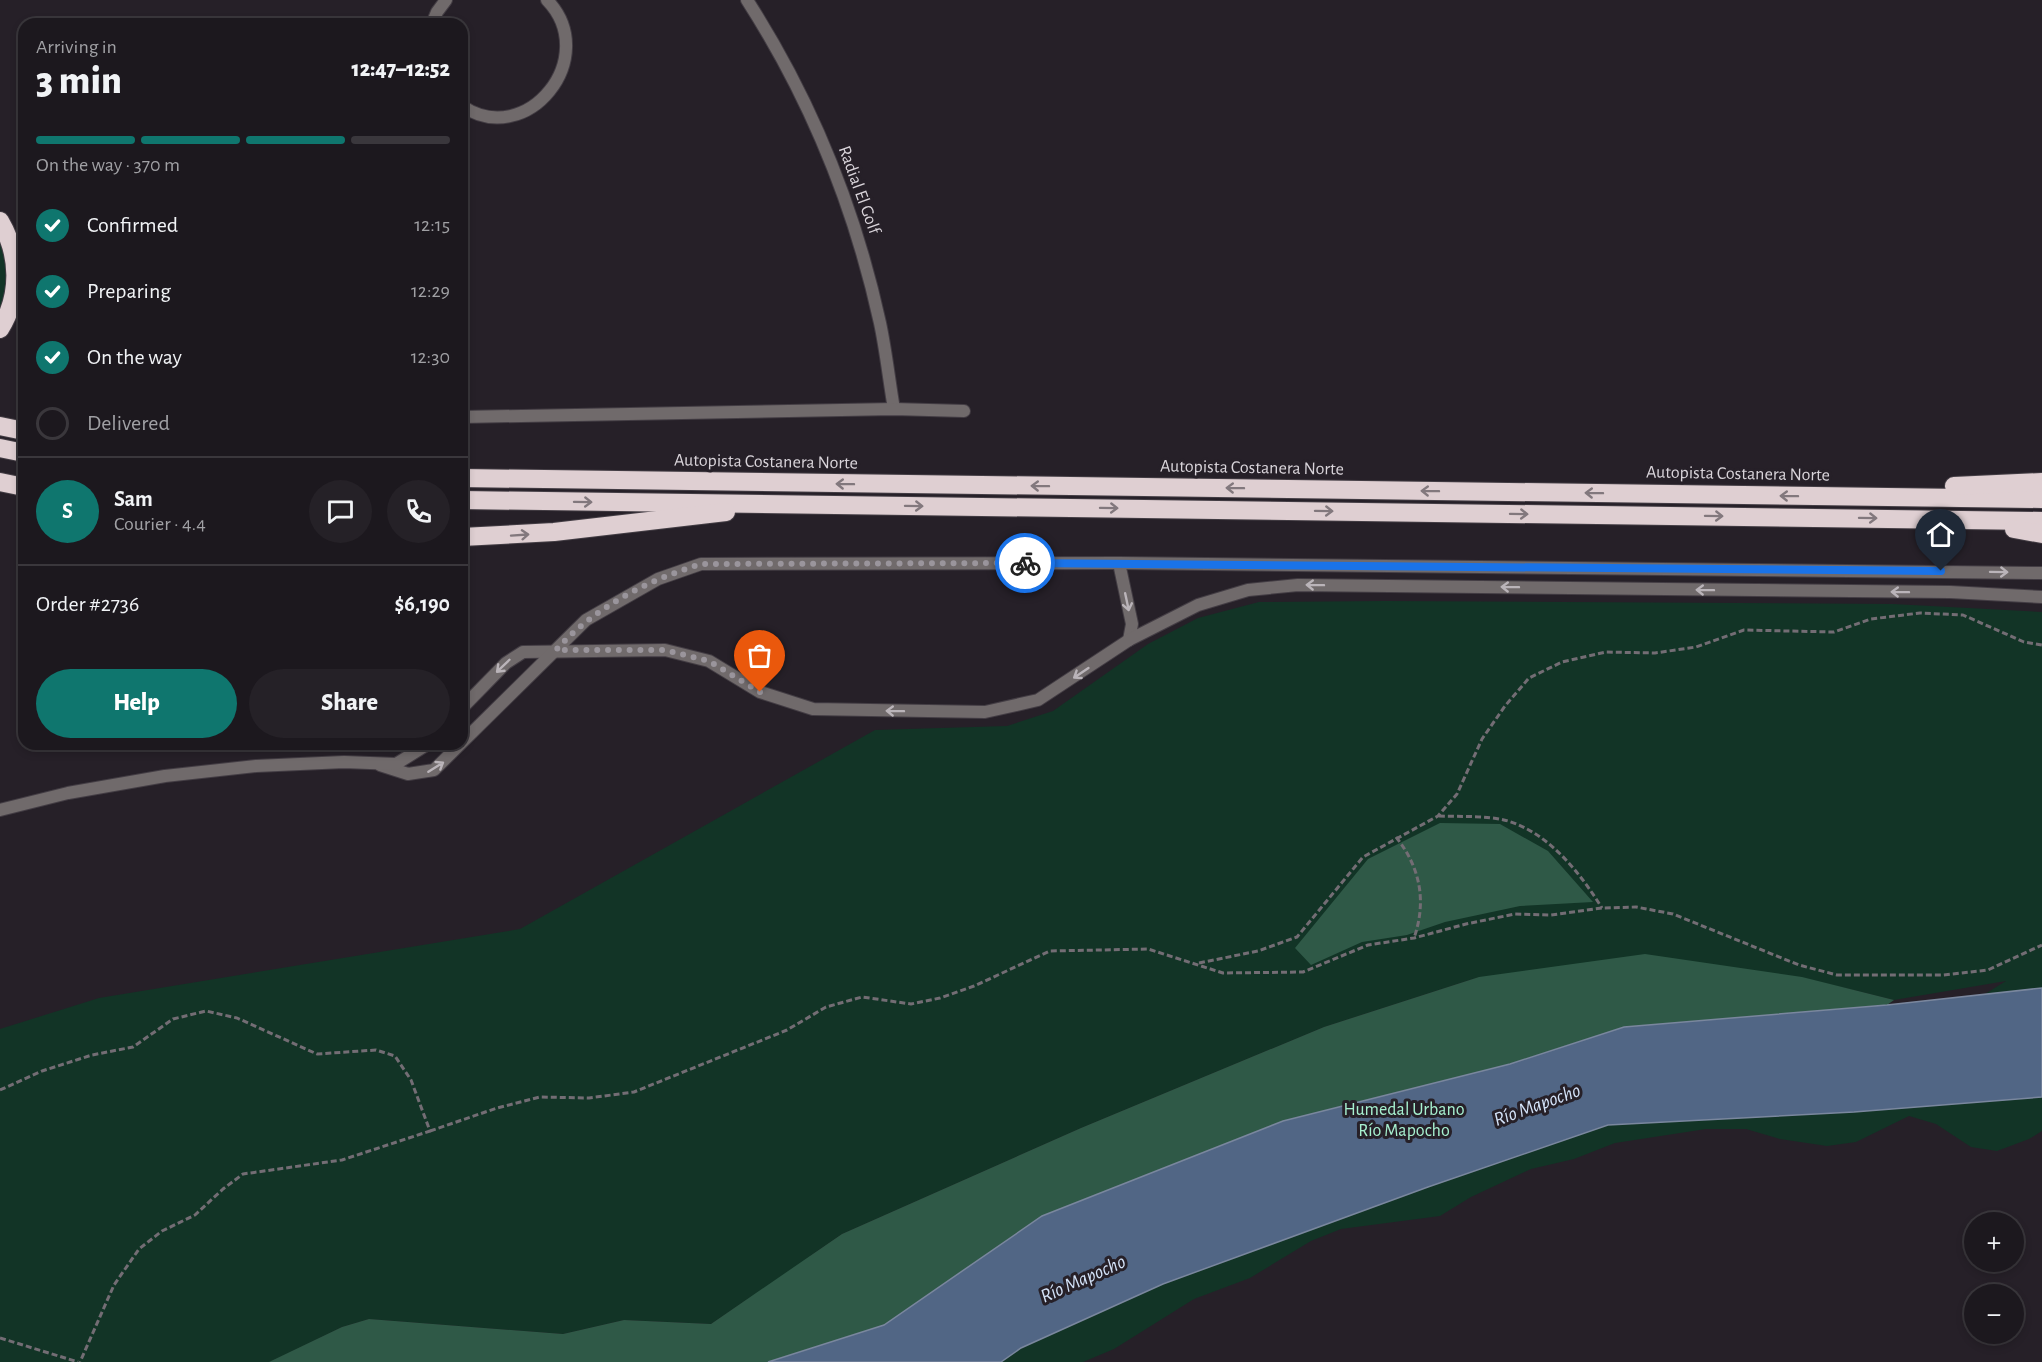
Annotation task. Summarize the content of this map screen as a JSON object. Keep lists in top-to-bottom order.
{
  "streets": {
    "highway": ["Autopista Costanera Norte"],
    "street": ["Radial El Golf"]
  },
  "water": ["Río Mapocho"],
  "parks": ["Humedal Urbano Río Mapocho"],
  "page": {
    "heading": ["3 min", "Arriving in", "12:47–12:52"],
    "panel": [
      "Sam",
      "Courier · 4.4",
      "Order #2736",
      "$6,190"
    ],
    "bar": "On the way · 370 m",
    "list": [
      ["Confirmed", "12:15"],
      ["Preparing", "12:29"],
      ["On the way", "12:30"],
      "Delivered"
    ],
    "round": "S",
    "buttons": ["Help", "Share"],
    "map_buttons": ["+", "−"]
  }
}
